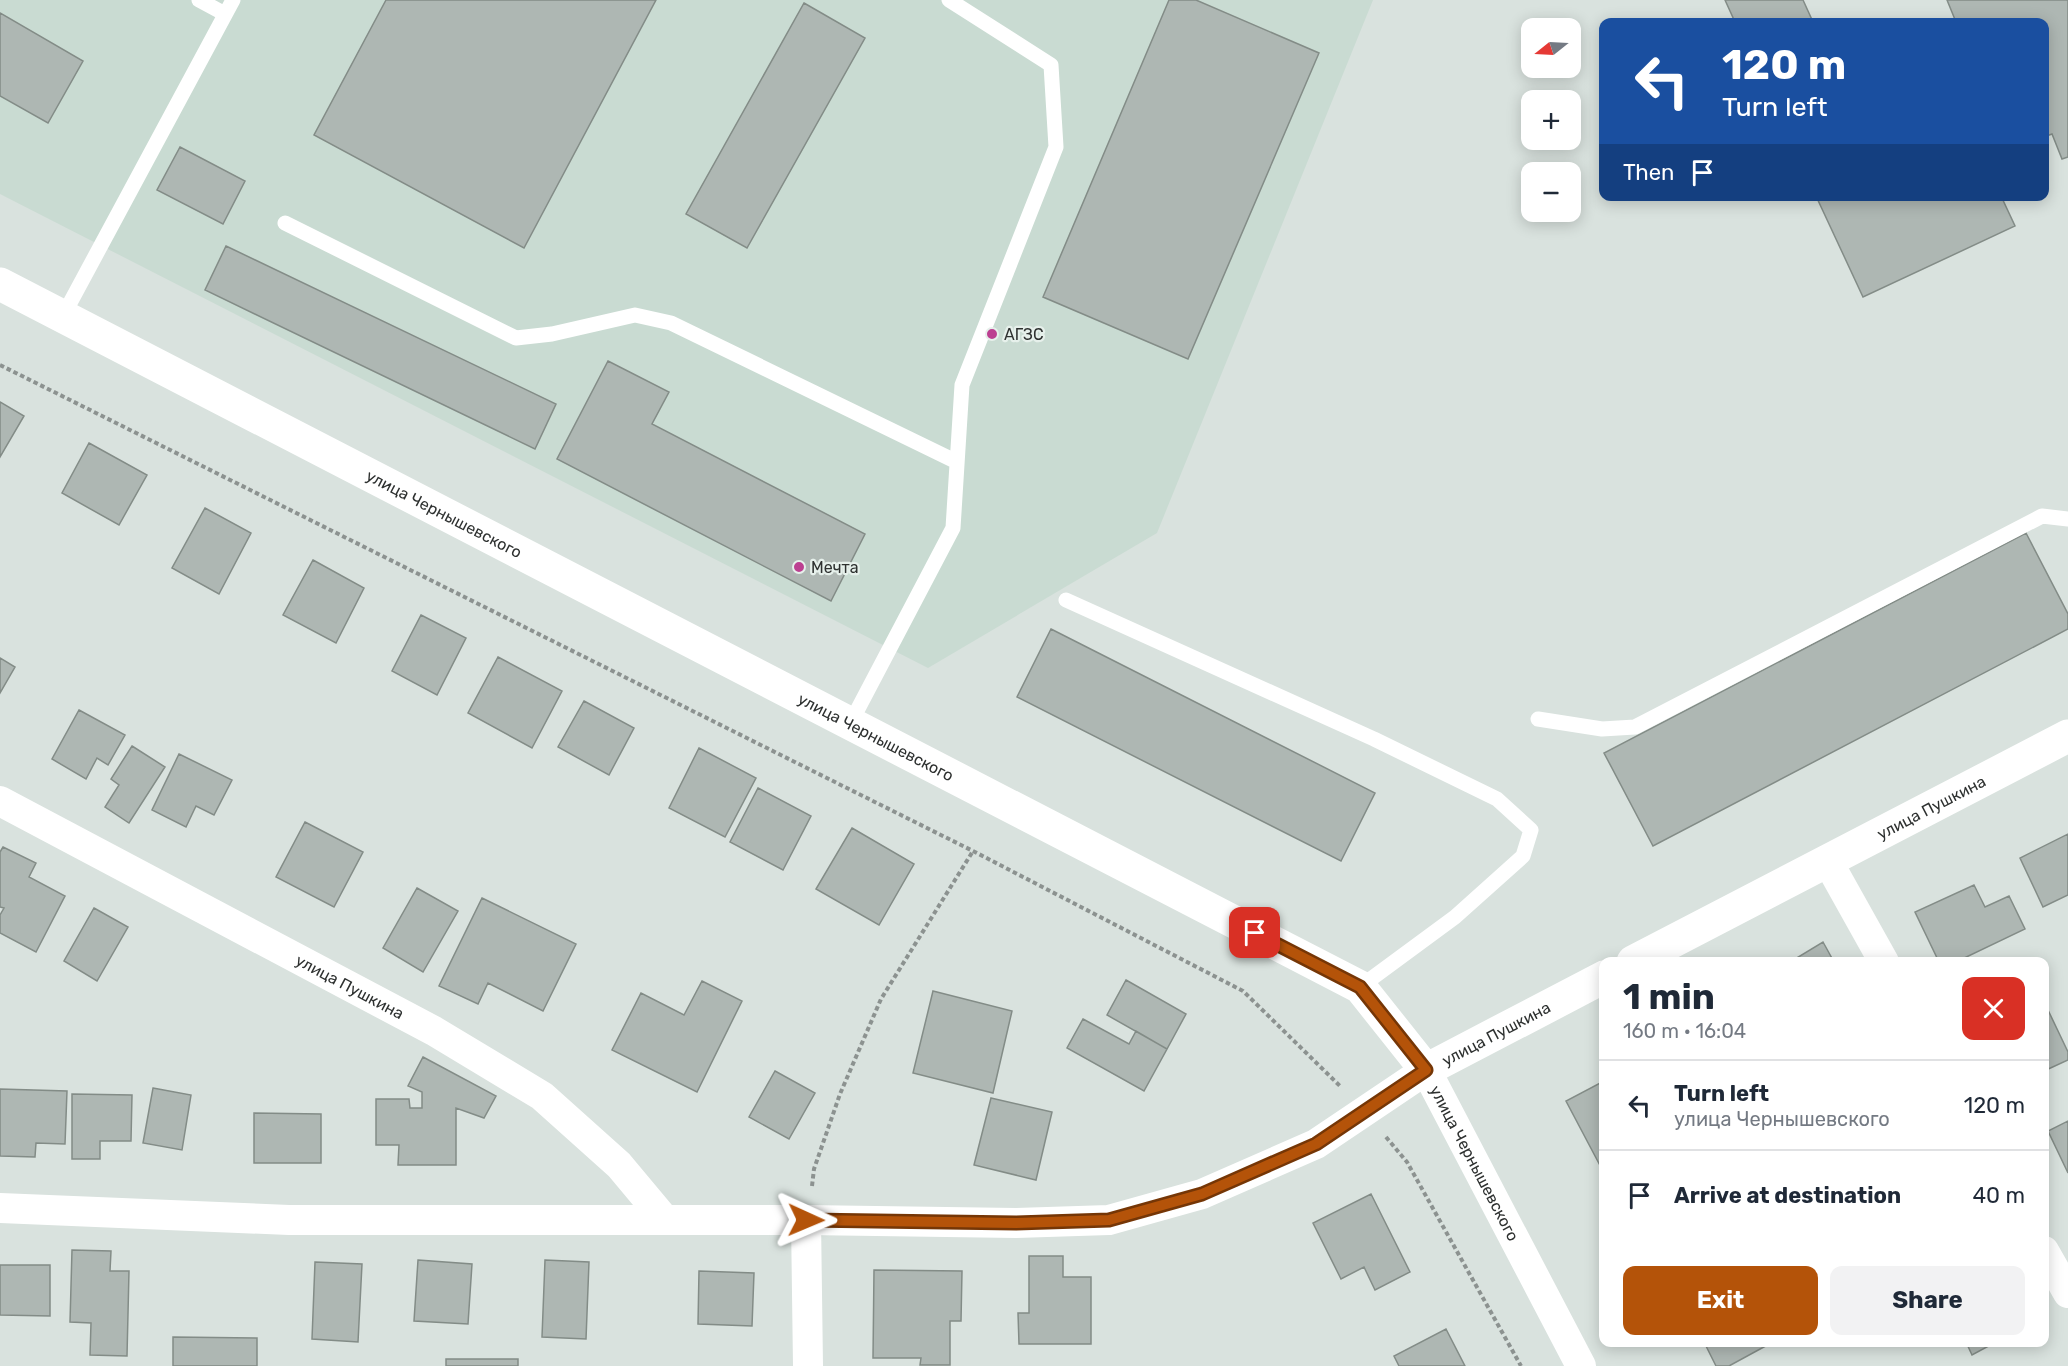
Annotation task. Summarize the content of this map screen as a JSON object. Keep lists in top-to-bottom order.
{
  "streets": {
    "street": ["улица Чернышевского", "улица Пушкина"]
  },
  "crossings": [
    ["улица Чернышевского", "улица Пушкина"]
  ],
  "places": ["АГЗС", "Мечта"],
  "north": "left",
  "page": {
    "map_buttons": ["+", "−"],
    "turn": ["120 m", "Turn left"],
    "then": "Then",
    "heading": ["1 min", "160 m · 16:04"],
    "list": [
      {
        "name": "Turn left",
        "note": "улица Чернышевского",
        "value": "120 m"
      },
      {
        "name": "Arrive at destination",
        "value": "40 m"
      }
    ],
    "buttons": ["Exit", "Share"]
  }
}
